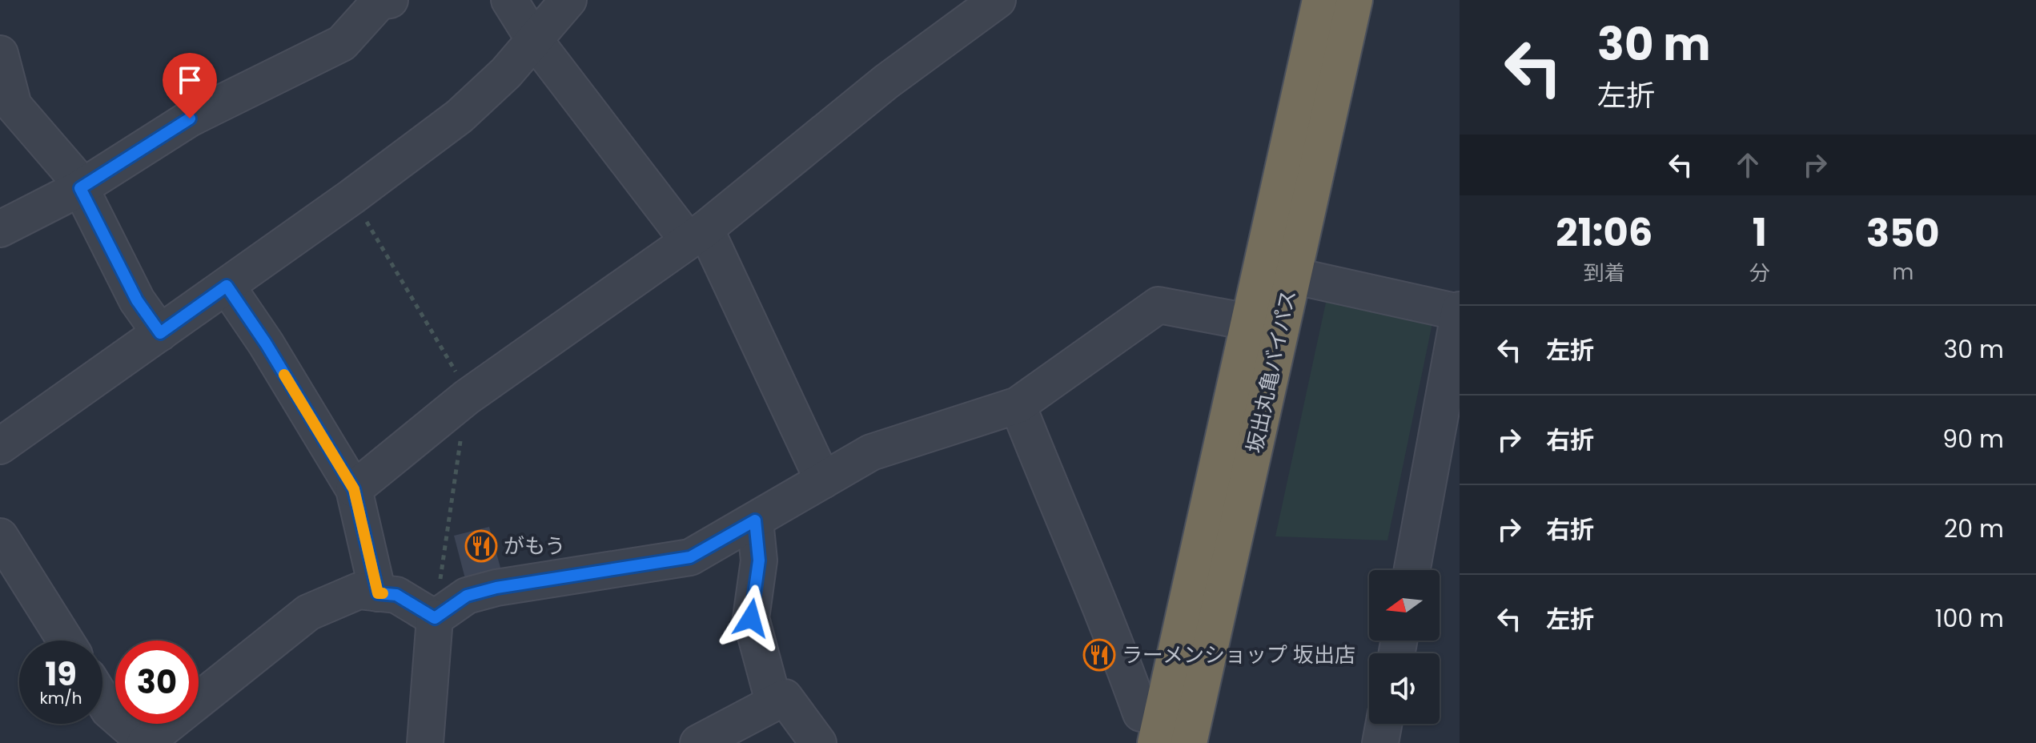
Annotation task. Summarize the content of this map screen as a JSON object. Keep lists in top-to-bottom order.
{
  "streets": {
    "highway": ["坂出丸亀バイパス"]
  },
  "places": {
    "restaurant": ["がもう", "ラーメンショップ 坂出店"]
  },
  "north": "left",
  "page": {
    "turn": ["30 m", "左折"],
    "eta": [
      "21:06",
      "到着",
      "1",
      "分",
      "350",
      "m"
    ],
    "list": [
      {
        "name": "左折",
        "value": "30 m"
      },
      {
        "name": "右折",
        "value": "90 m"
      },
      {
        "name": "右折",
        "value": "20 m"
      },
      {
        "name": "左折",
        "value": "100 m"
      }
    ],
    "speed": "19 km/h",
    "limit": "30"
  }
}
